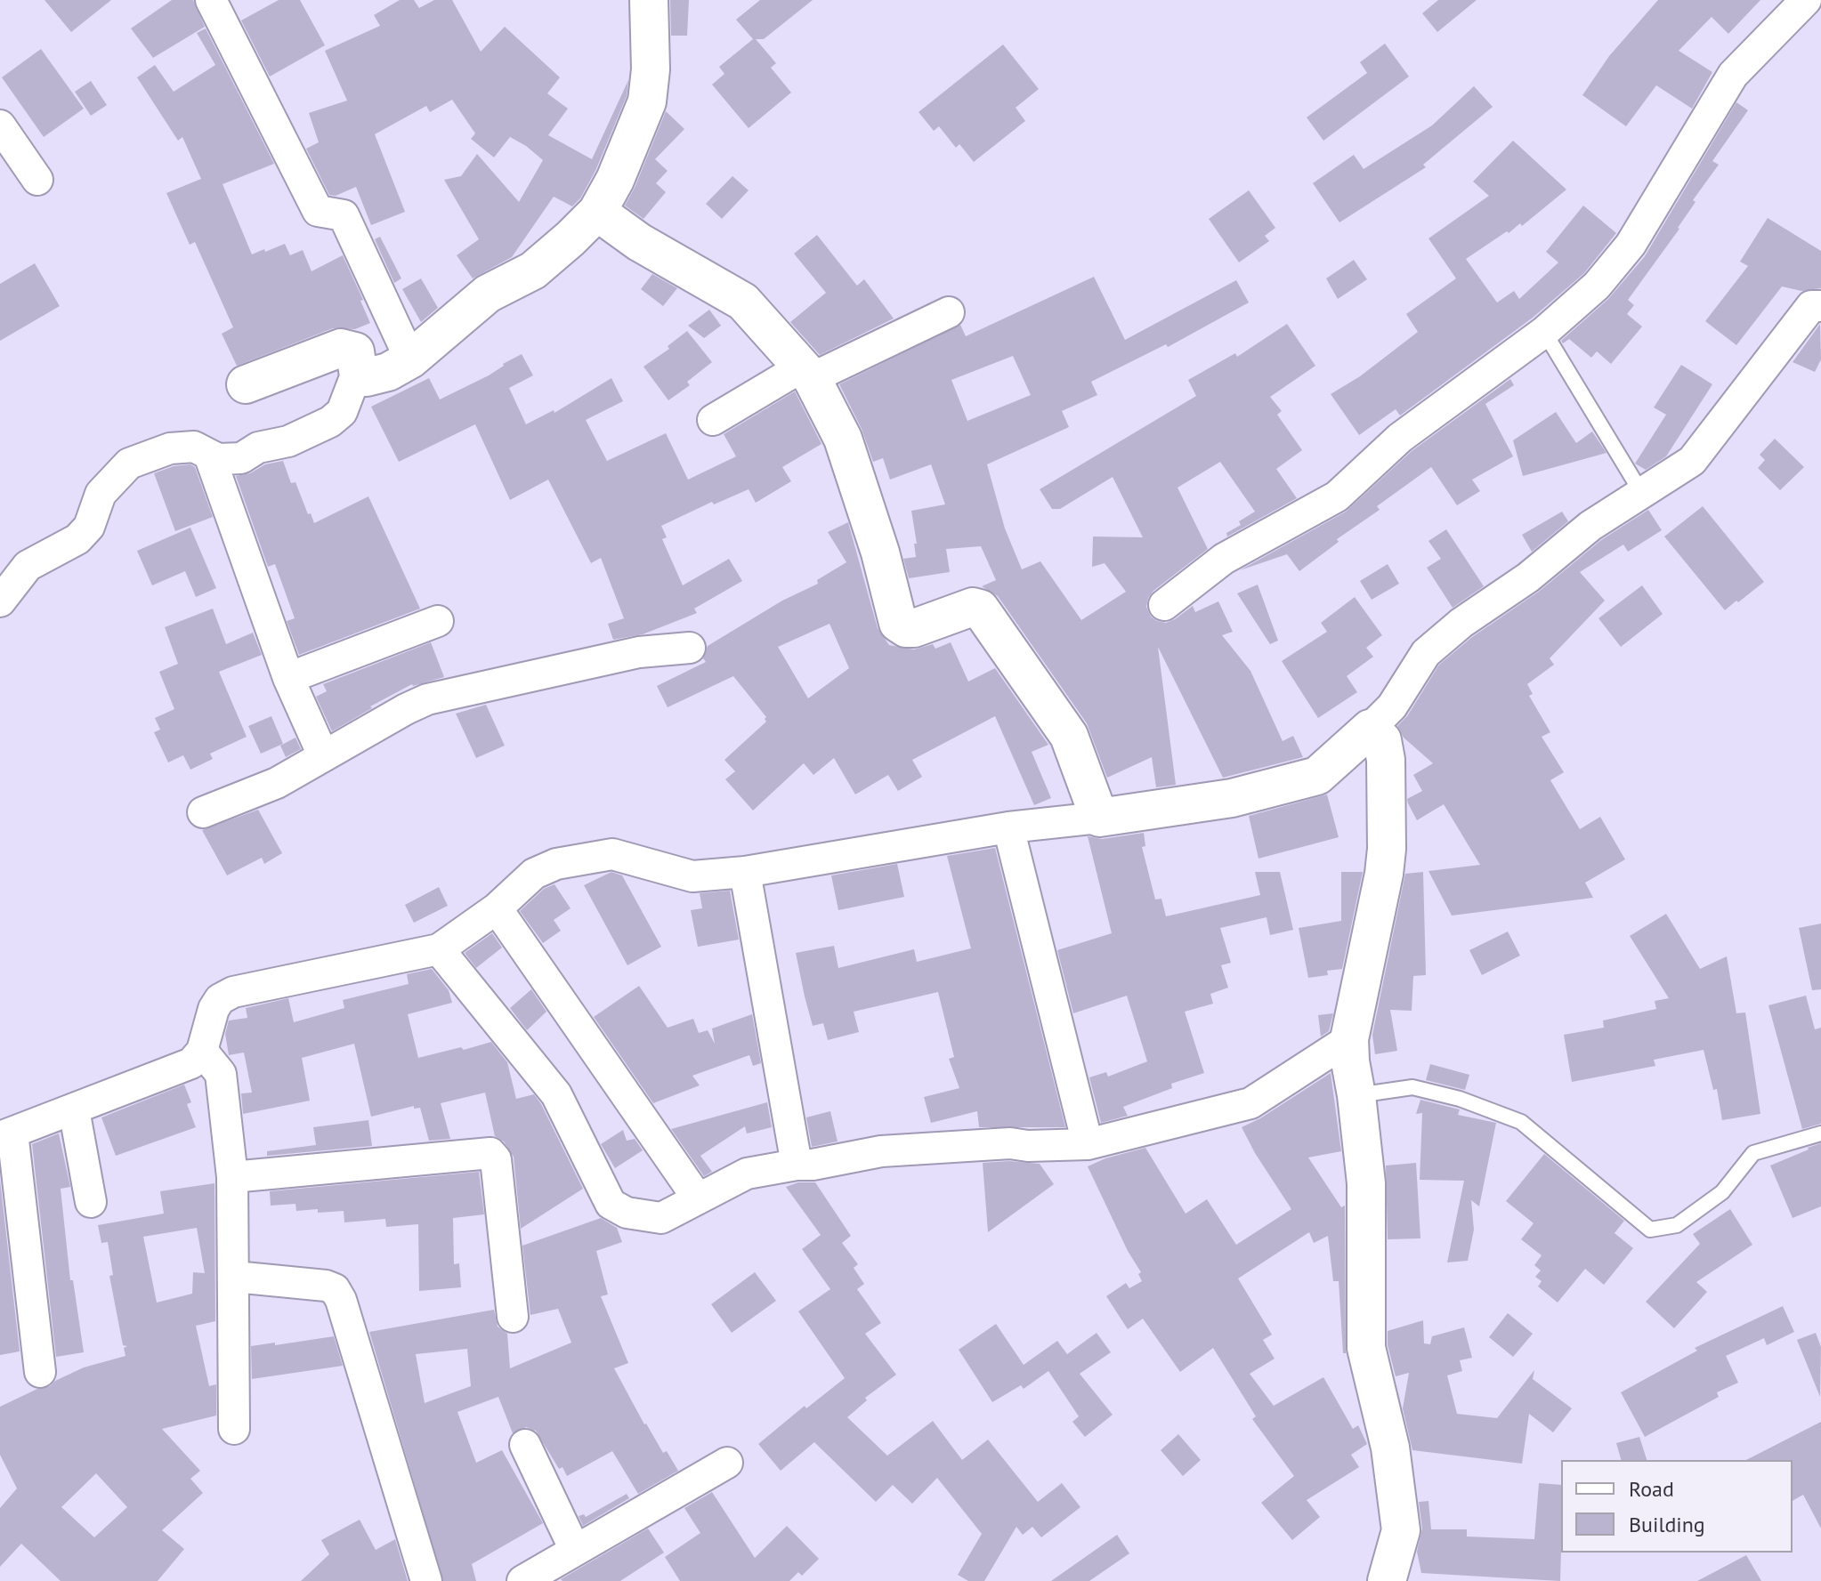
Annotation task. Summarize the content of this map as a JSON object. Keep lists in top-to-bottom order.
{
  "legend": ["Road", "Building"]
}
